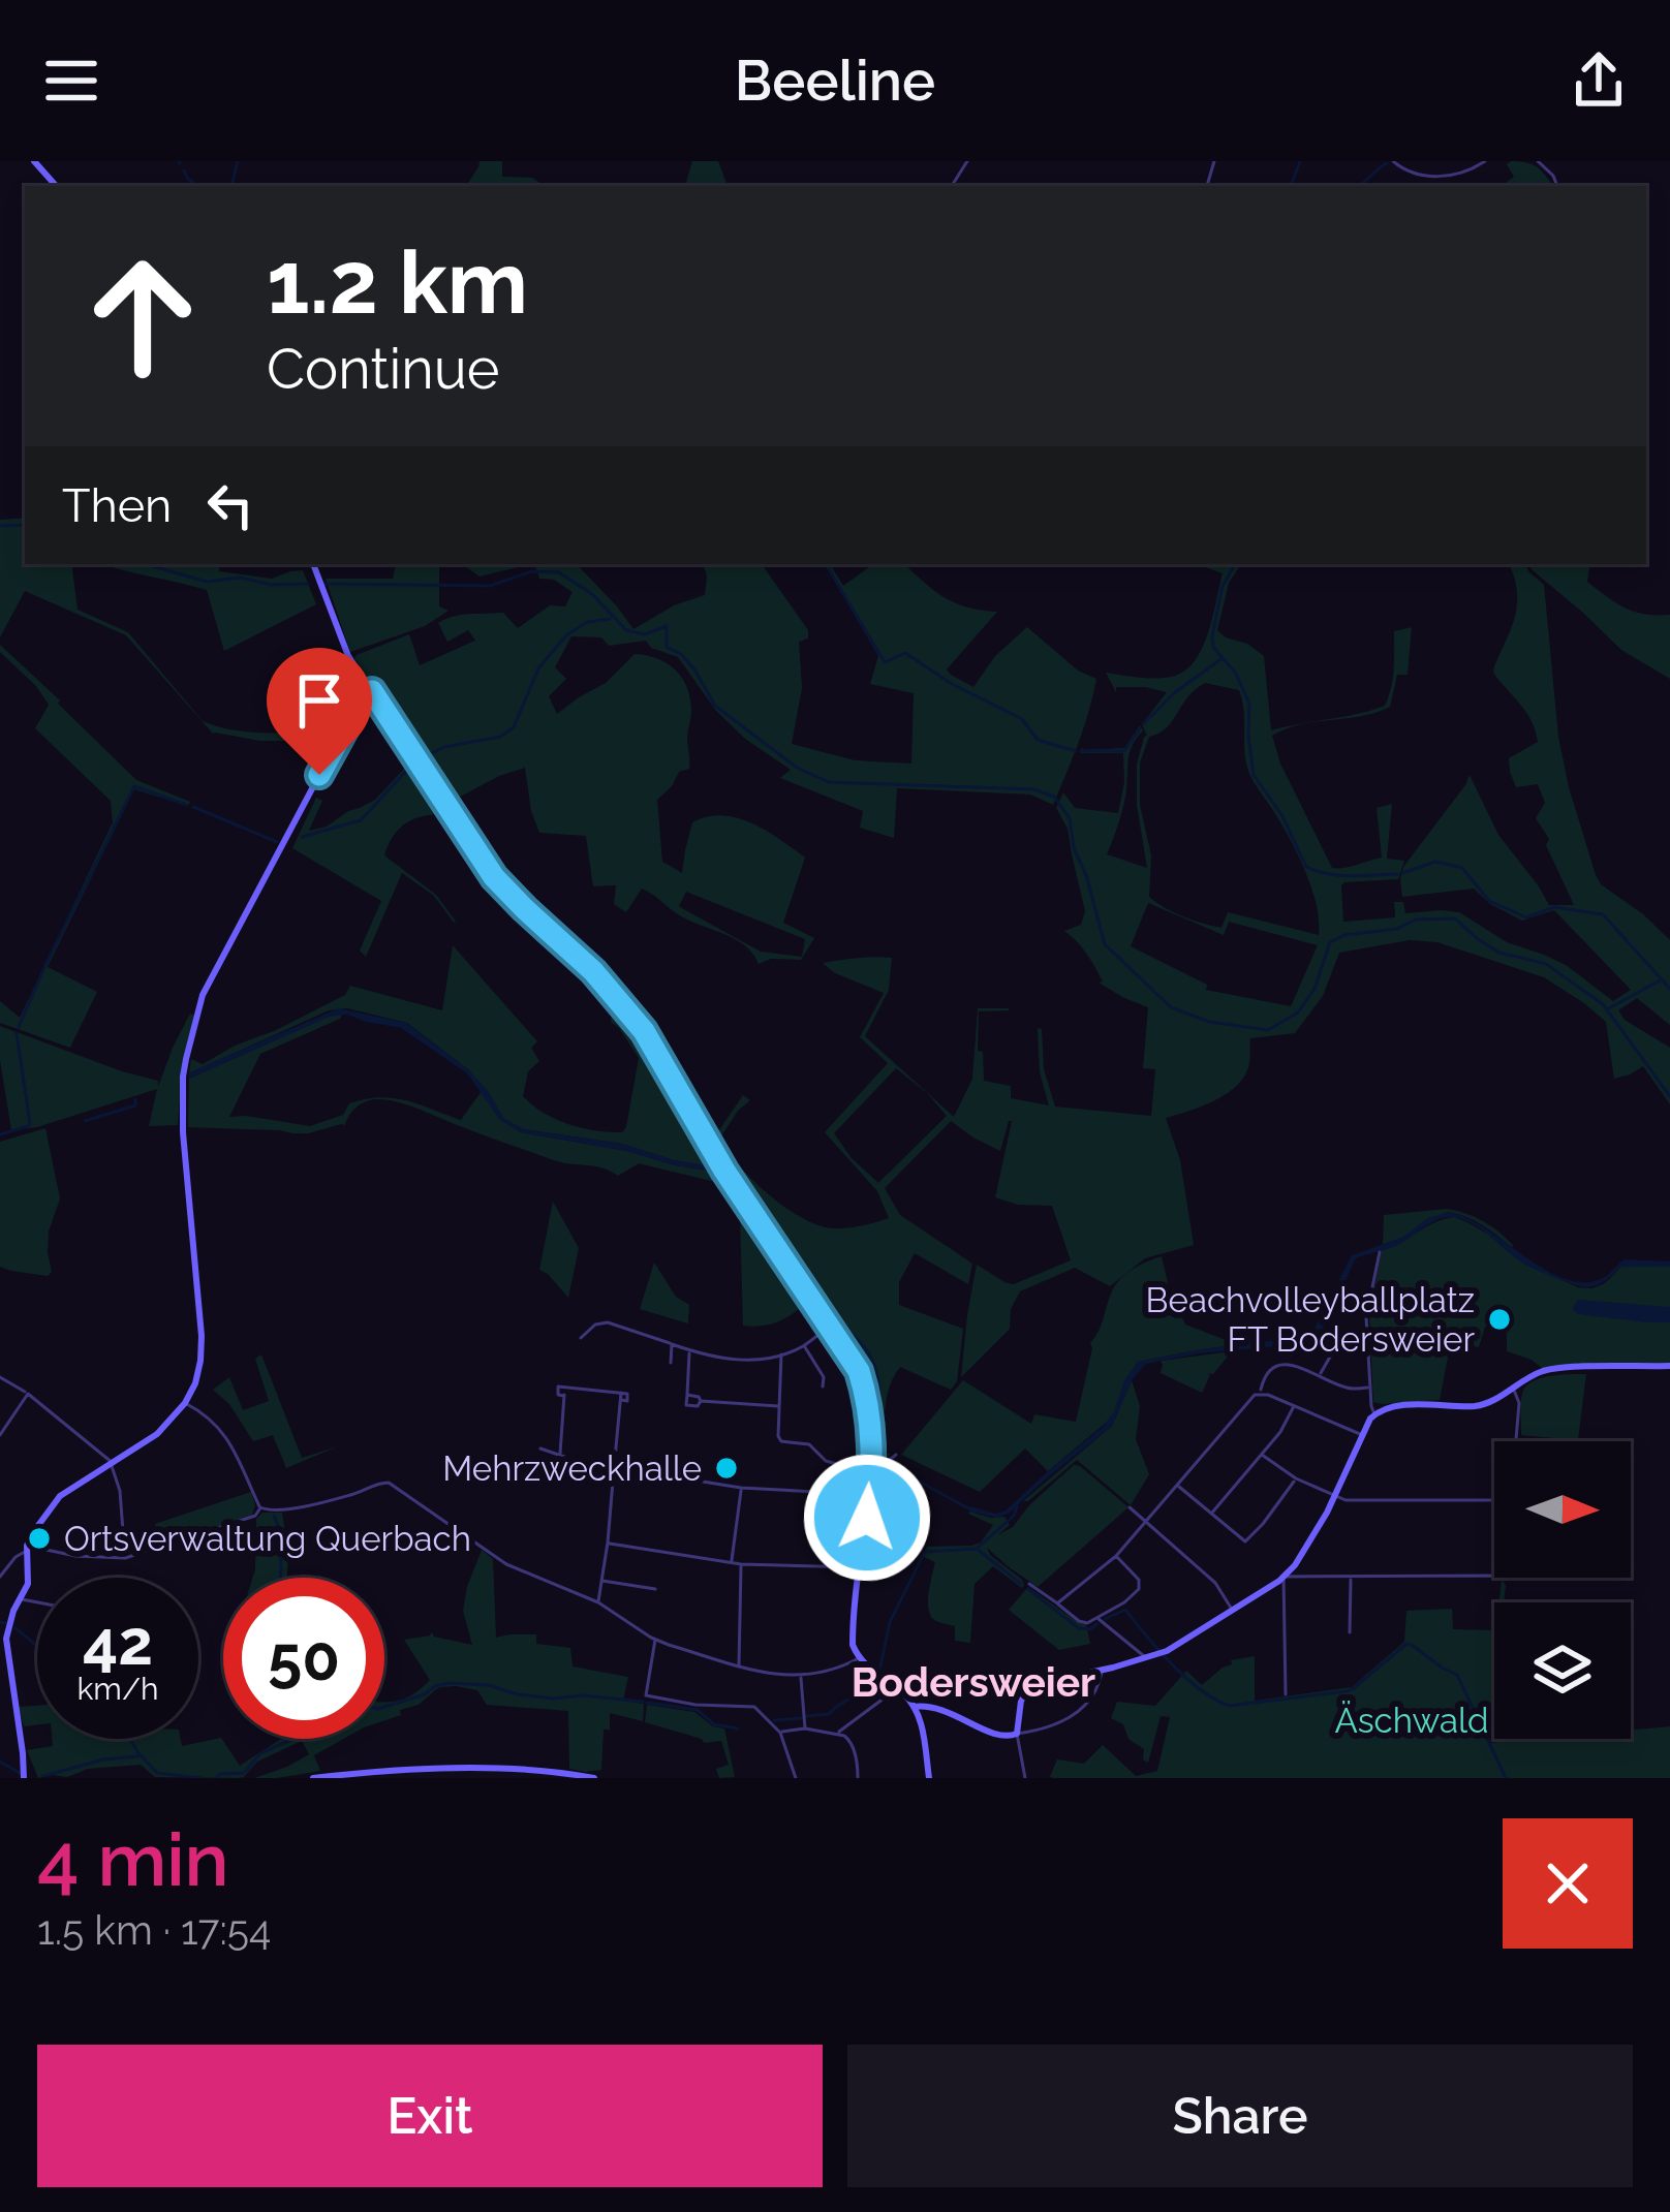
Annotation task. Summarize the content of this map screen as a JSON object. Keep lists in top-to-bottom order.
{
  "districts": ["Bodersweier"],
  "parks": ["Äschwald"],
  "places": ["Beachvolleyballplatz FT Bodersweier", "Mehrzweckhalle", "Ortsverwaltung Querbach"],
  "north": "right",
  "page": {
    "header": "Beeline",
    "turn": ["1.2 km", "Continue"],
    "then": "Then",
    "speed": "42 km/h",
    "limit": "50",
    "heading": ["4 min", "1.5 km · 17:54"],
    "buttons": ["Exit", "Share"]
  }
}
